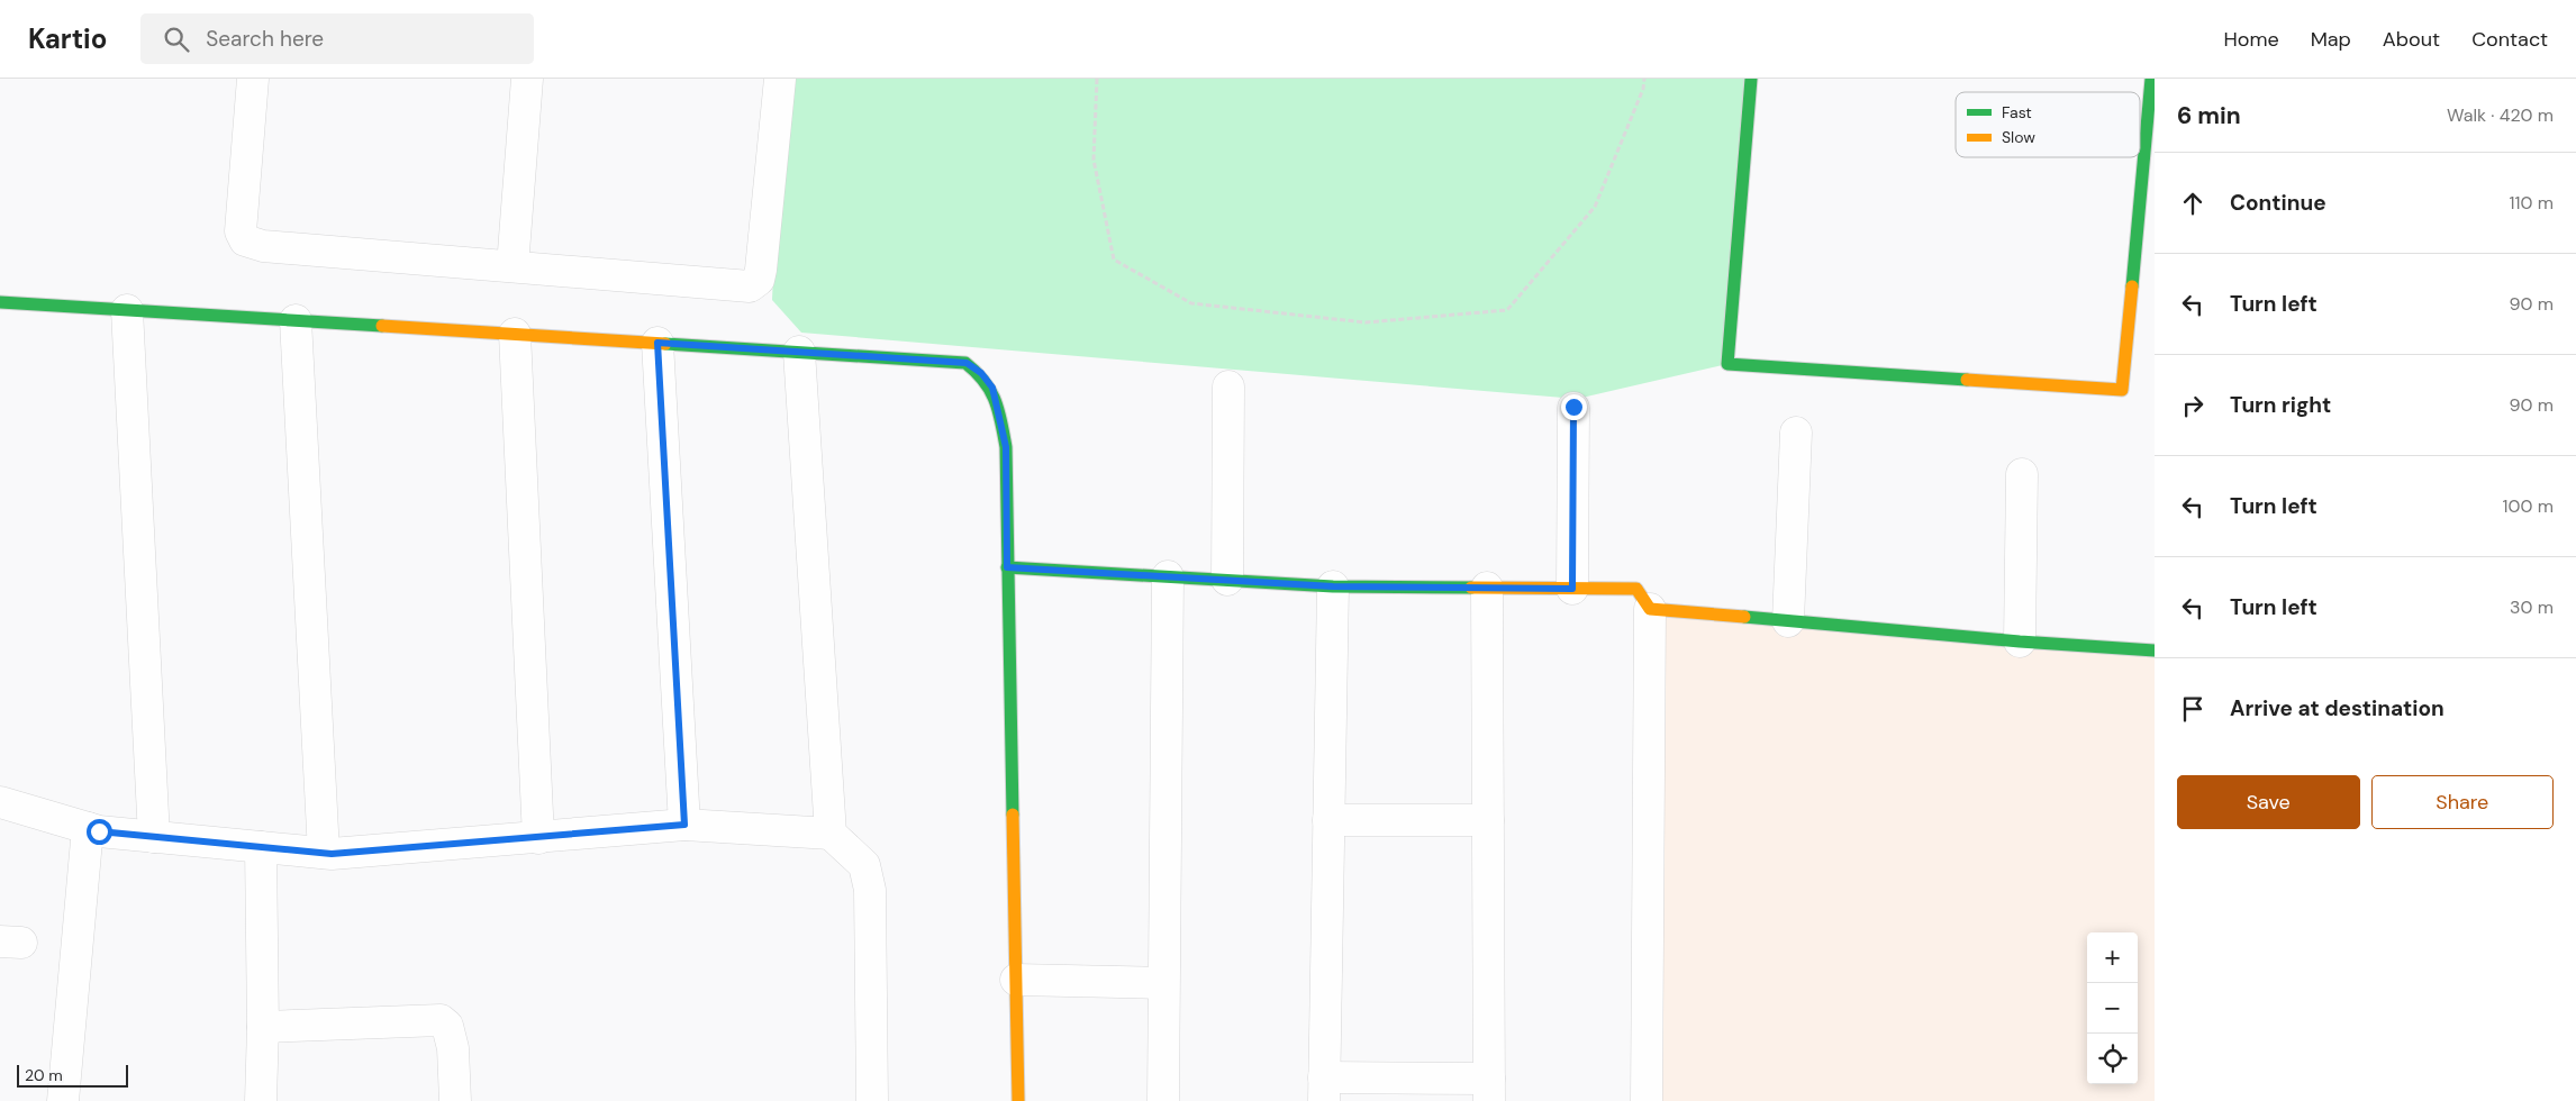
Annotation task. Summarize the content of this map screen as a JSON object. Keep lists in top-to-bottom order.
{
  "legend": ["Fast", "Slow"],
  "scale_bar": "20 m",
  "page": {
    "header": "Kartio",
    "search": "Search here",
    "nav": [
      "Home",
      "Map",
      "About",
      "Contact"
    ],
    "heading": ["6 min", "Walk · 420 m"],
    "list": [
      ["Continue", "110 m"],
      ["Turn left", "90 m"],
      ["Turn right", "90 m"],
      ["Turn left", "100 m"],
      ["Turn left", "30 m"],
      "Arrive at destination"
    ],
    "buttons": ["Save", "Share"],
    "map_buttons": ["+", "−"],
    "scale": "20 m"
  }
}
